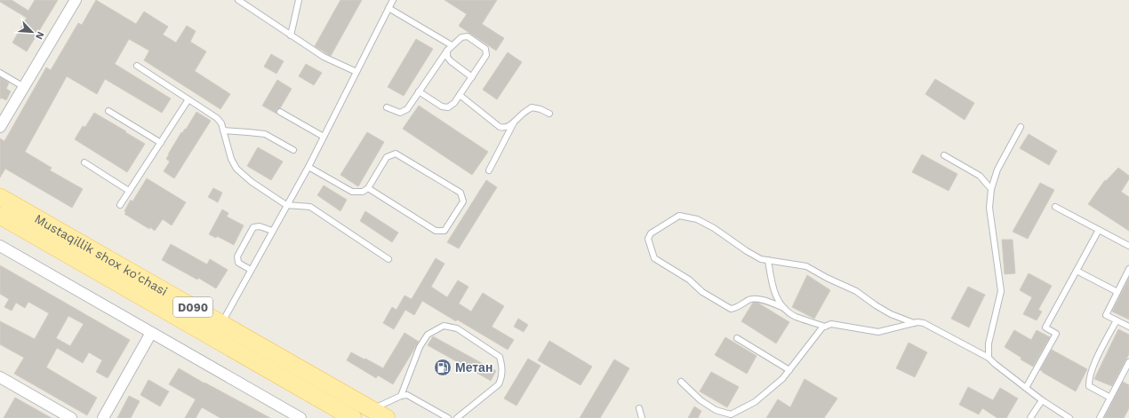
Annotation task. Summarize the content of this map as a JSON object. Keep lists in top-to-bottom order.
{
  "streets": {
    "main road": ["Mustaqillik shox ko'chasi", "D090"]
  },
  "places": {
    "fuel station": ["Метан"]
  },
  "north": "bottom right"
}
